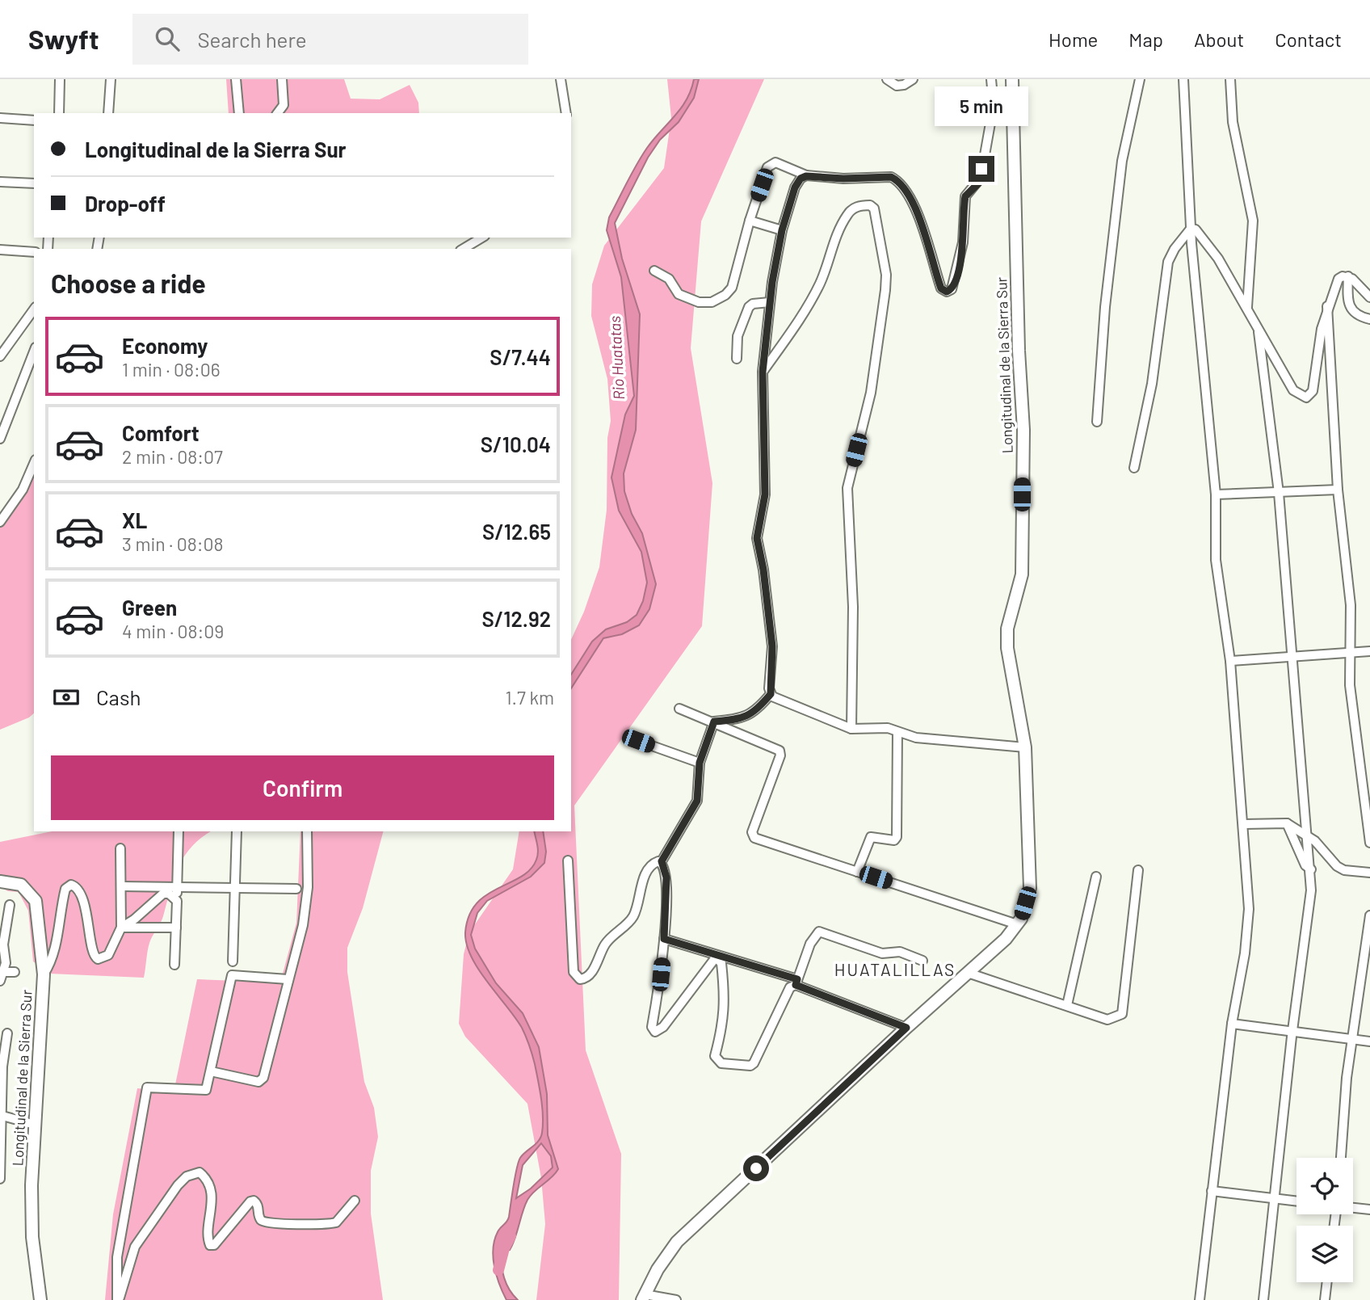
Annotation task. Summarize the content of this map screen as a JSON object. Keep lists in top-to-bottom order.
{
  "streets": {
    "main road": ["Longitudinal de la Sierra Sur"]
  },
  "districts": ["HUATALILLAS"],
  "water": ["Rio Huatatas"],
  "page": {
    "header": "Swyft",
    "search": "Search here",
    "nav": [
      "Home",
      "Map",
      "About",
      "Contact"
    ],
    "bubble": "5 min",
    "banner": ["Longitudinal de la Sierra Sur", "Drop-off"],
    "heading": "Choose a ride",
    "list": [
      {
        "name": "Economy",
        "note": "1 min · 08:06",
        "value": "S/7.44"
      },
      {
        "name": "Comfort",
        "note": "2 min · 08:07",
        "value": "S/10.04"
      },
      {
        "name": "XL",
        "note": "3 min · 08:08",
        "value": "S/12.65"
      },
      {
        "name": "Green",
        "note": "4 min · 08:09",
        "value": "S/12.92"
      }
    ],
    "pay": ["Cash", "1.7 km"],
    "buttons": "Confirm"
  }
}
